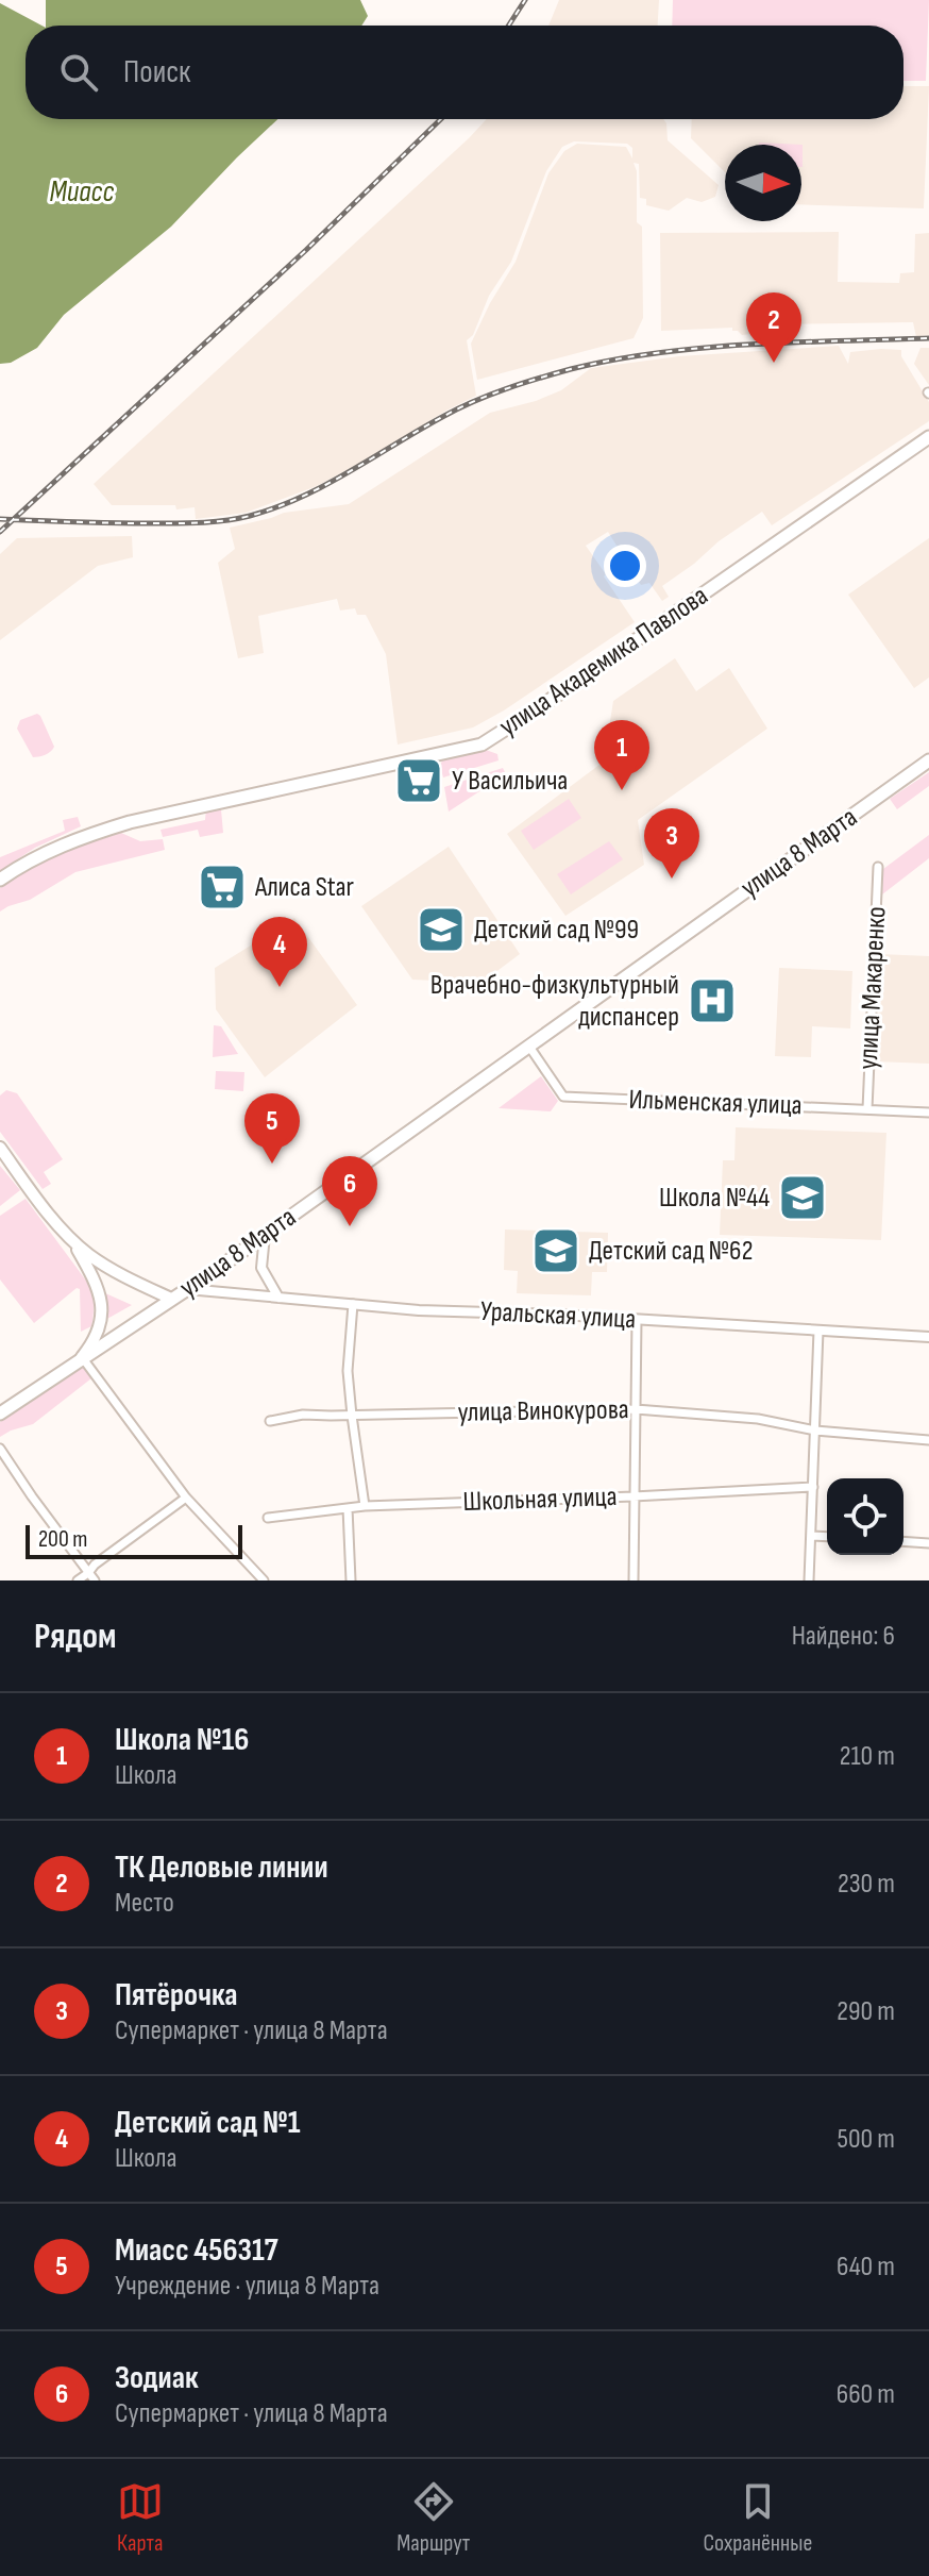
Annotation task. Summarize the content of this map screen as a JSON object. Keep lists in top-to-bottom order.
{
  "streets": {
    "main road": ["улица Академика Павлова", "улица 8 Марта"],
    "street": [
      "улица Макаренко",
      "Ильменская улица",
      "Уральская улица",
      "улица Винокурова",
      "Школьная улица"
    ]
  },
  "crossings": [
    ["улица 8 Марта", "Ильменская улица"],
    ["улица 8 Марта", "Уральская улица"],
    ["улица Макаренко", "Ильменская улица"]
  ],
  "water": ["Миасс"],
  "places": {
    "supermarket": ["У Васильича", "Алиса Star"],
    "school or university": ["Детский сад №99", "Школа №44", "Детский сад №62"],
    "hospital": ["Врачебно-физкультурный диспансер"]
  },
  "scale_bar": "200 m",
  "north": "right",
  "page": {
    "search": "Поиск",
    "pins": [
      "2",
      "1",
      "3",
      "4",
      "5",
      "6"
    ],
    "scale": "200 m",
    "heading": ["Рядом", "Найдено: 6"],
    "list": [
      {
        "mark": "1",
        "name": "Школа №16",
        "note": "Школа",
        "value": "210 m"
      },
      {
        "mark": "2",
        "name": "ТК Деловые линии",
        "note": "Место",
        "value": "230 m"
      },
      {
        "mark": "3",
        "name": "Пятёрочка",
        "note": "Супермаркет · улица 8 Марта",
        "value": "290 m"
      },
      {
        "mark": "4",
        "name": "Детский сад №1",
        "note": "Школа",
        "value": "500 m"
      },
      {
        "mark": "5",
        "name": "Миасс 456317",
        "note": "Учреждение · улица 8 Марта",
        "value": "640 m"
      },
      {
        "mark": "6",
        "name": "Зодиак",
        "note": "Супермаркет · улица 8 Марта",
        "value": "660 m"
      }
    ],
    "nav": ["Карта", "Маршрут", "Сохранённые"]
  }
}
